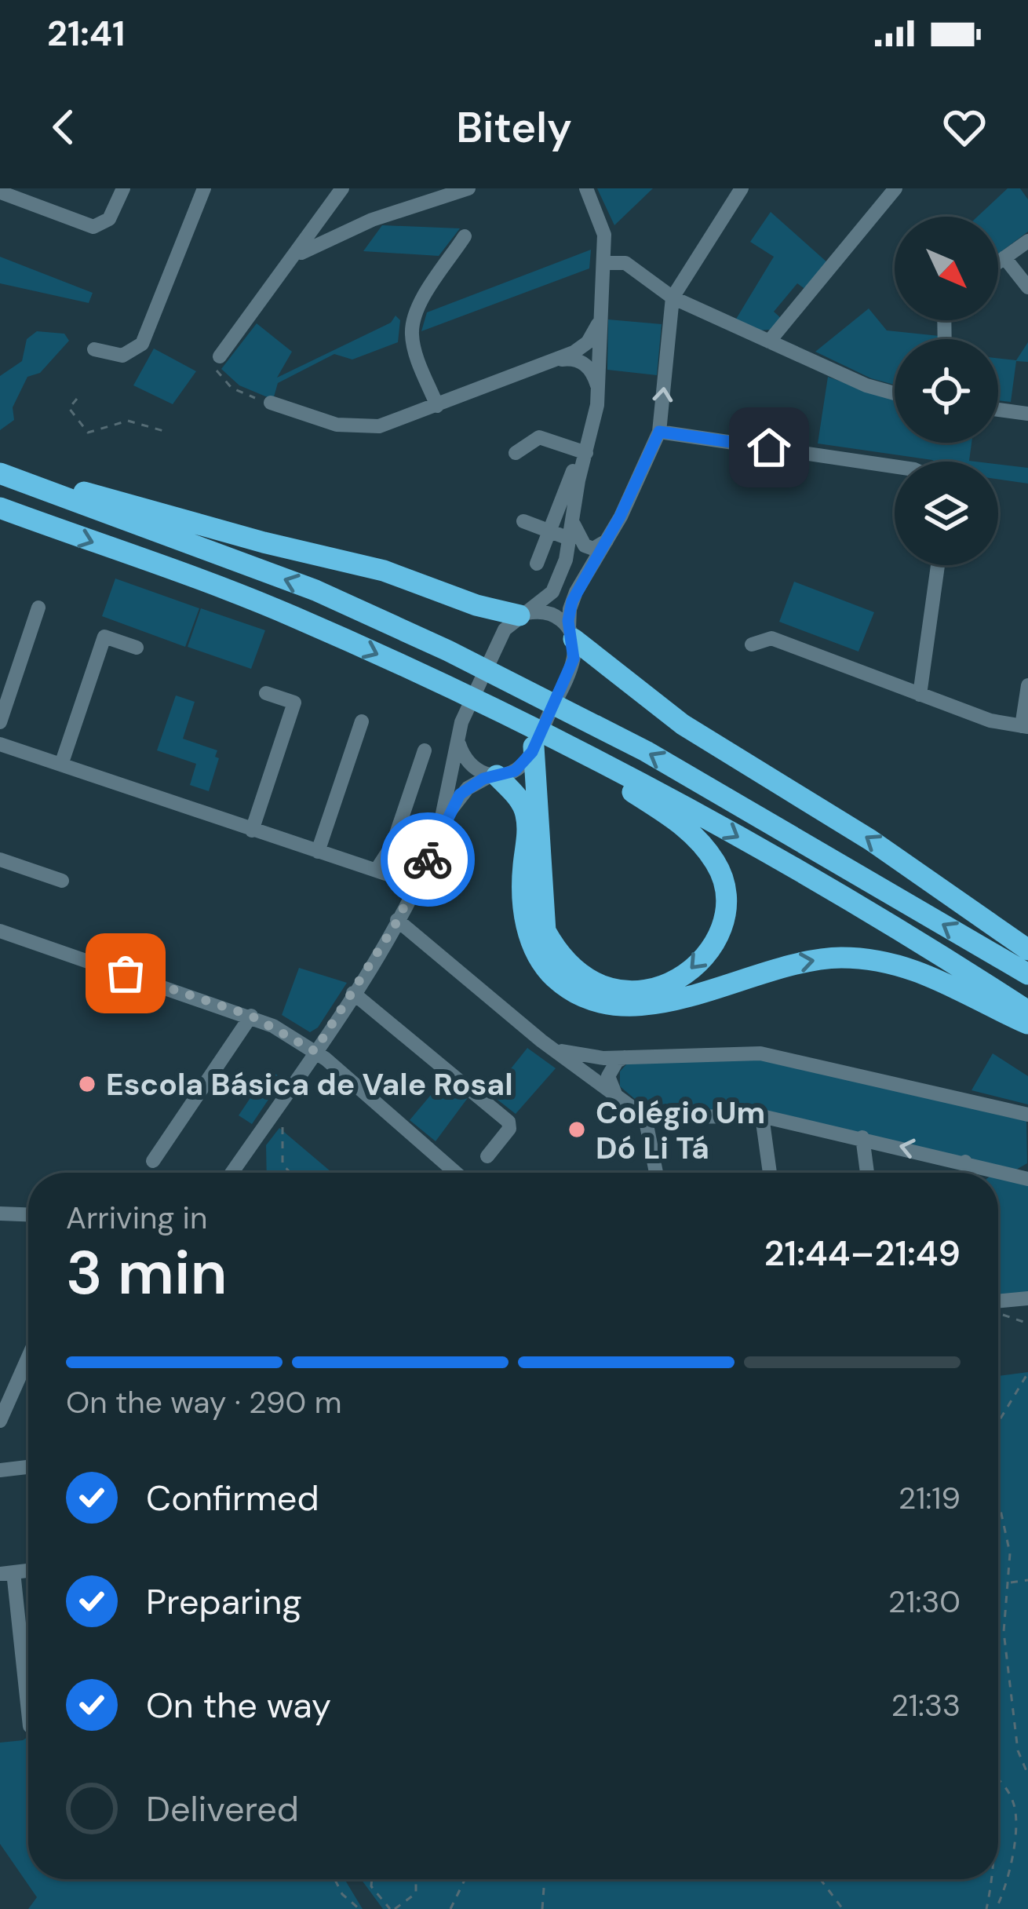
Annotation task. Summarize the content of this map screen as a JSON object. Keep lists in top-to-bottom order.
{
  "places": ["Escola Básica de Vale Rosal", "Colégio Um Dó Li Tá"],
  "north": "bottom right",
  "page": {
    "status": "21:41",
    "header": "Bitely",
    "heading": ["3 min", "Arriving in", "21:44–21:49"],
    "bar": "On the way · 290 m",
    "list": [
      ["Confirmed", "21:19"],
      ["Preparing", "21:30"],
      ["On the way", "21:33"],
      "Delivered"
    ]
  }
}
